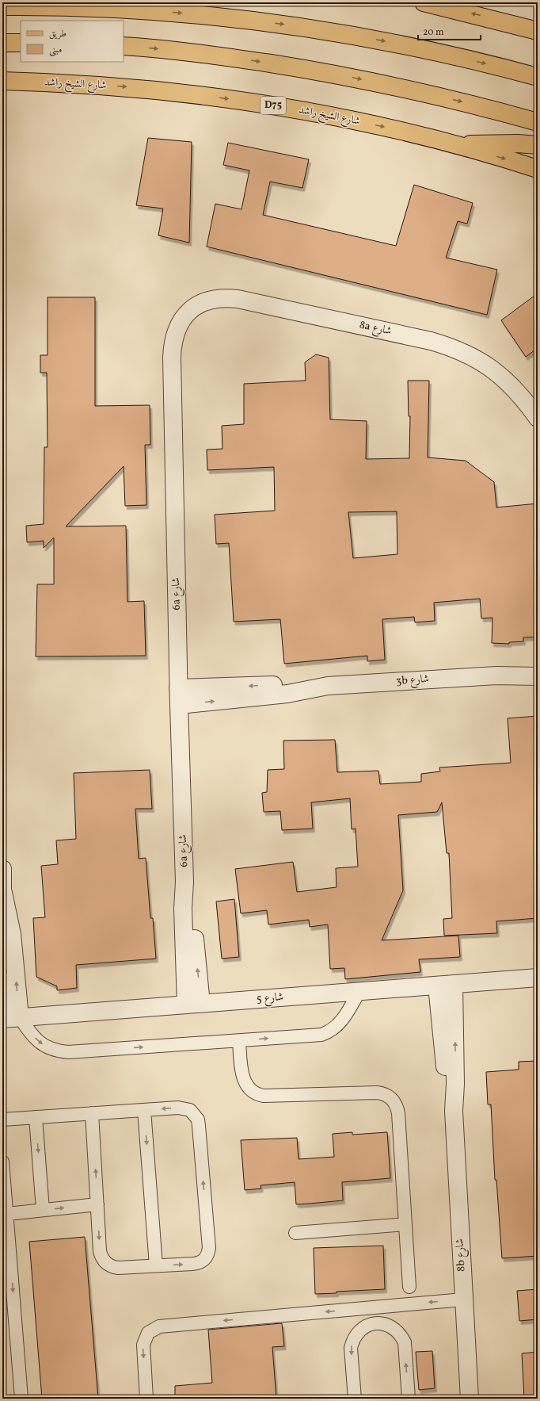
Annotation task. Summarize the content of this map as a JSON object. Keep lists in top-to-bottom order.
{
  "streets": {
    "main road": ["شارع الشيخ راشد", "D75"],
    "street": [
      "8a شارع",
      "6a شارع",
      "3b شارع",
      "شارع 5",
      "8b شارع"
    ]
  },
  "crossings": [
    ["8a شارع", "6a شارع"],
    ["6a شارع", "3b شارع"],
    ["6a شارع", "شارع 5"],
    ["شارع 5", "8b شارع"]
  ],
  "legend": ["طريق", "مبنى"],
  "scale_bar": "20 m"
}
